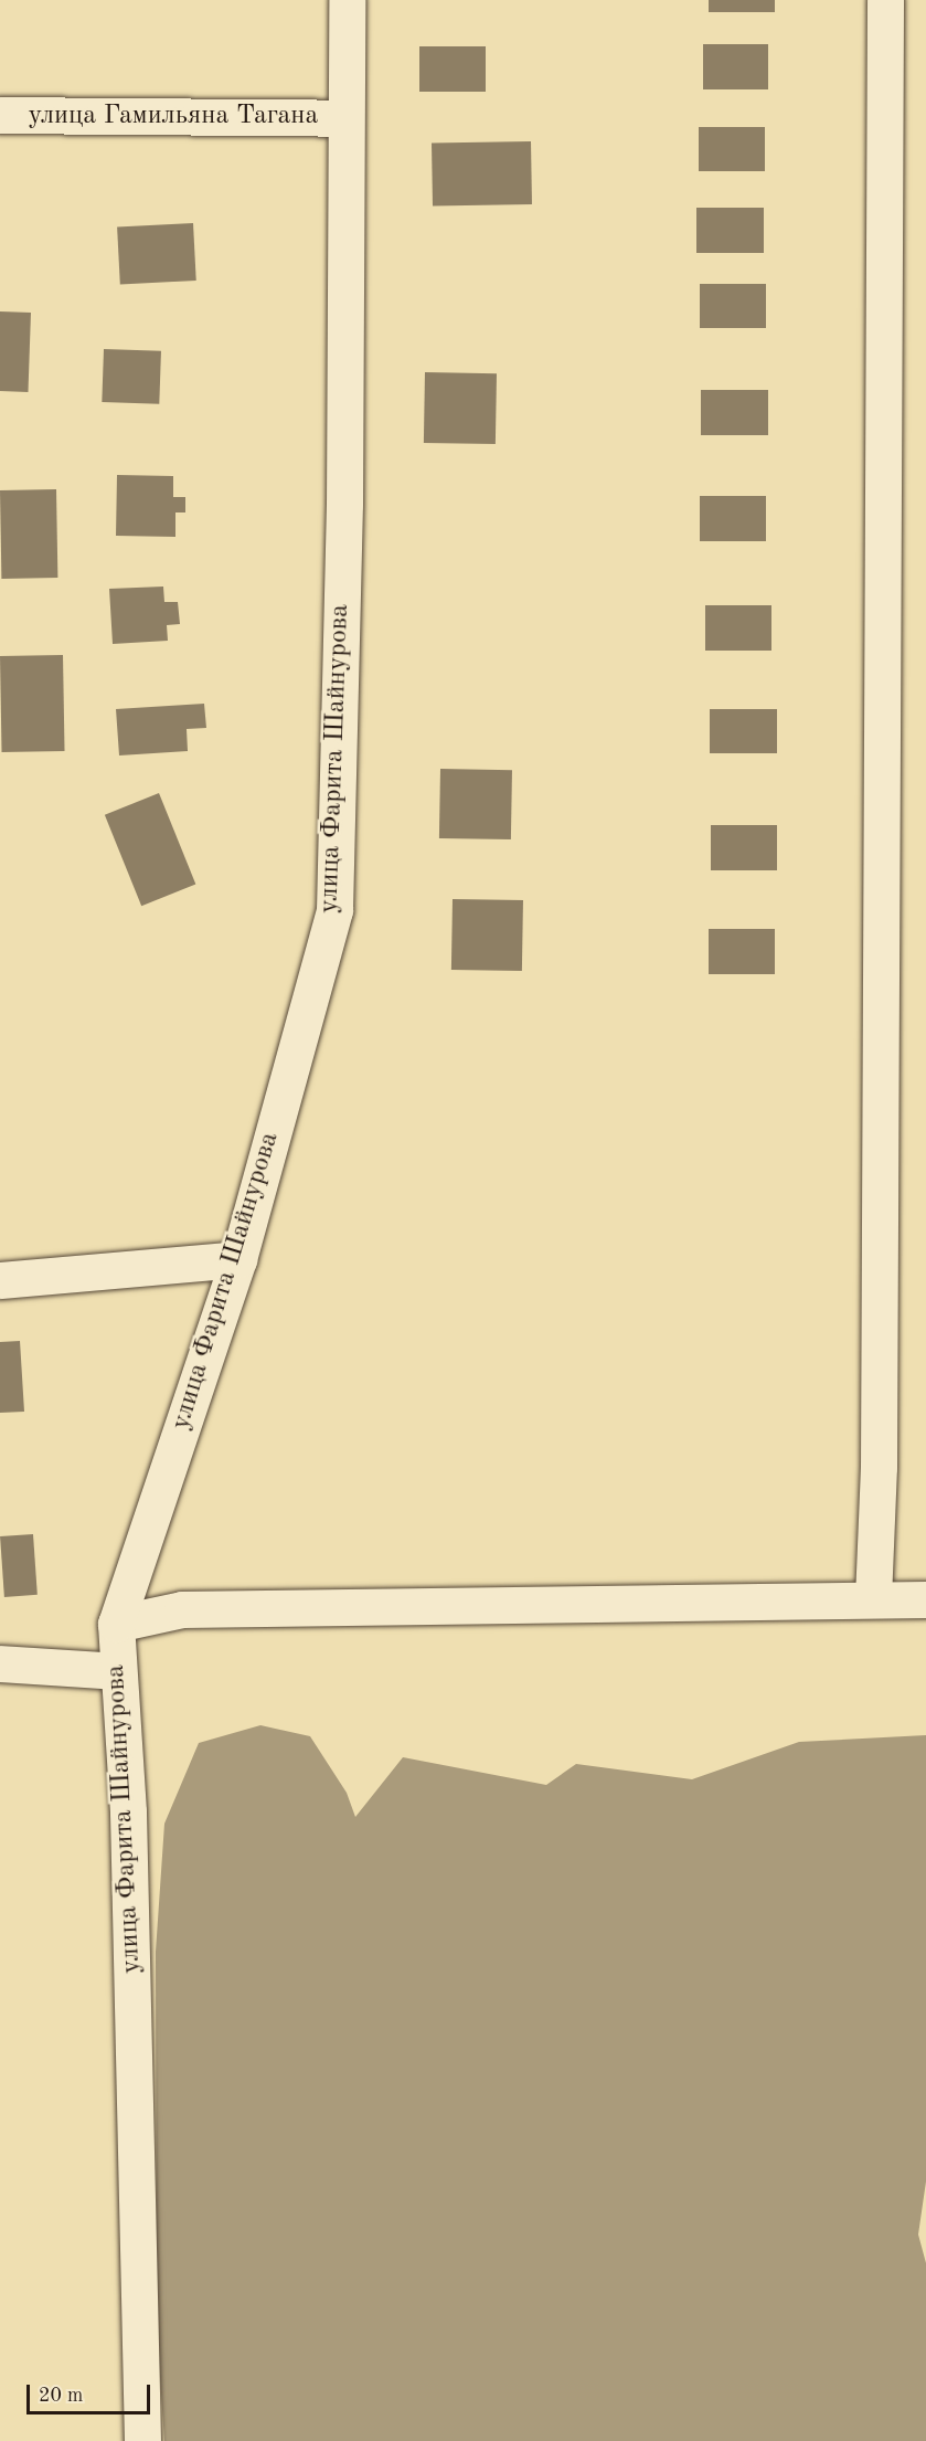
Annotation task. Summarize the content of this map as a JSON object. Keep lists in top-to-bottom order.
{
  "streets": {
    "street": ["улица Гамильяна Тагана", "улица Фарита Шайнурова"]
  },
  "crossings": [
    ["улица Гамильяна Тагана", "улица Фарита Шайнурова"]
  ],
  "scale_bar": "20 m"
}
